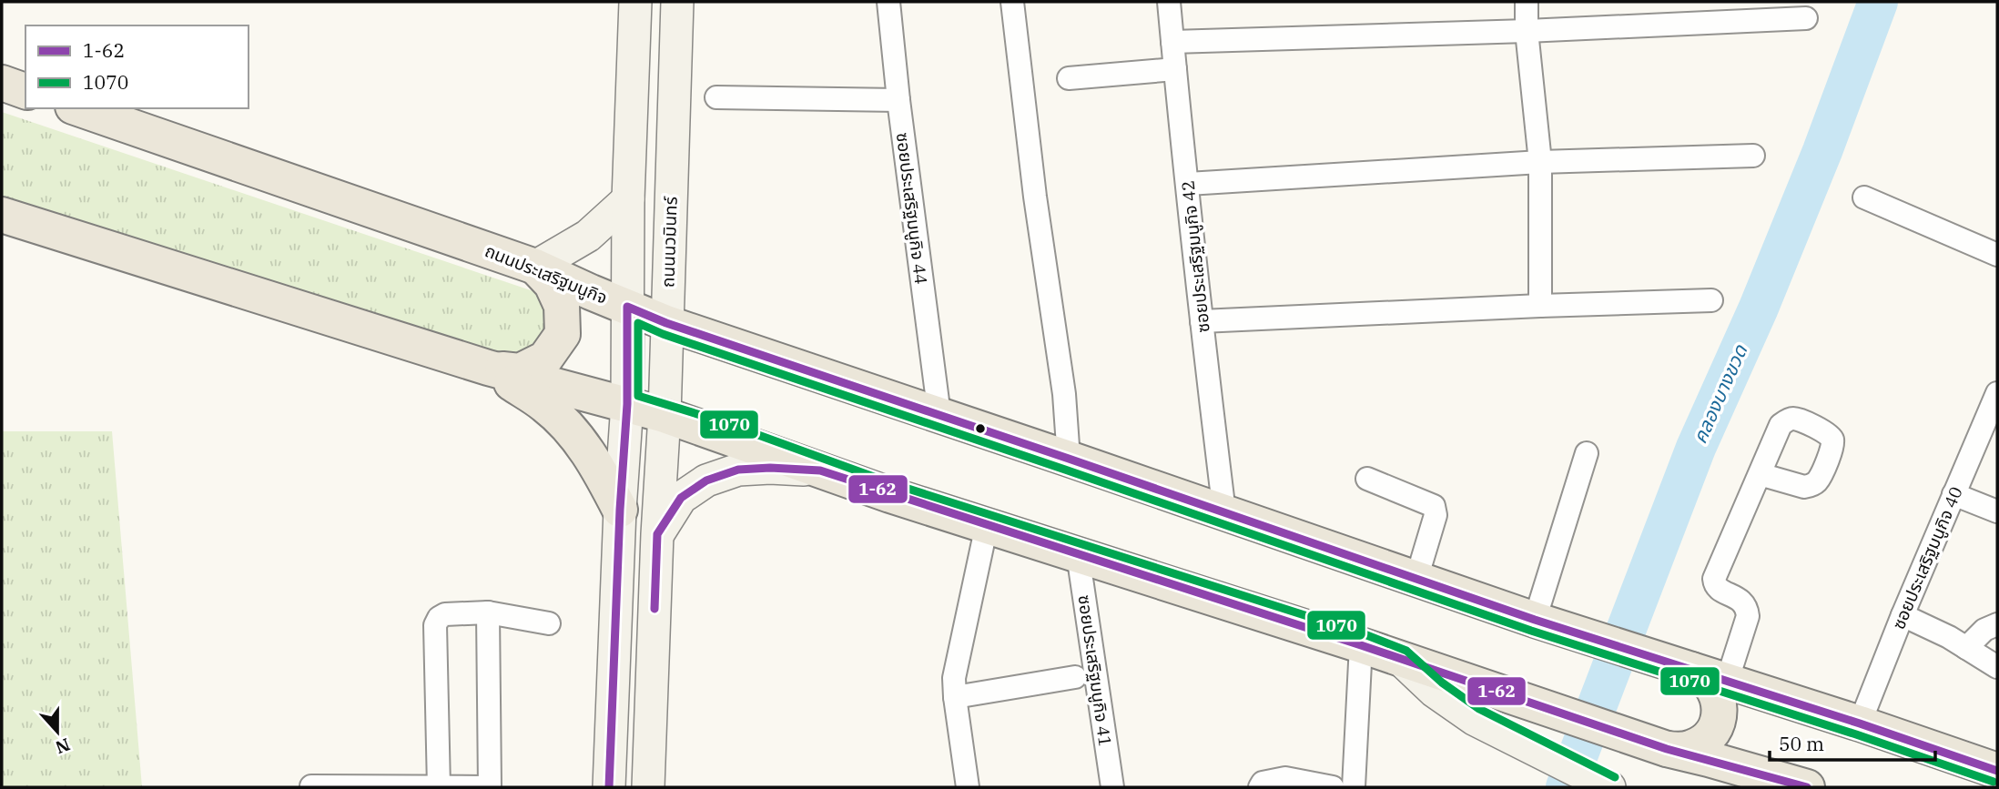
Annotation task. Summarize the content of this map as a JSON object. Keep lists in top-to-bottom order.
{
  "streets": {
    "main road": ["ถนนนวมินทร์", "ถนนประเสริฐมนูกิจ"],
    "street": [
      "ซอยประเสริฐมนูกิจ 44",
      "ซอยประเสริฐมนูกิจ 42",
      "ซอยประเสริฐมนูกิจ 40",
      "ซอยประเสริฐมนูกิจ 41"
    ]
  },
  "crossings": [
    ["ซอยประเสริฐมนูกิจ 44", "ถนนประเสริฐมนูกิจ"],
    ["ถนนนวมินทร์", "ถนนประเสริฐมนูกิจ"],
    ["ซอยประเสริฐมนูกิจ 42", "ถนนประเสริฐมนูกิจ"],
    ["ถนนประเสริฐมนูกิจ", "ซอยประเสริฐมนูกิจ 40"]
  ],
  "water": ["คลองบางขวด"],
  "lines": ["transit line 1-62", "transit line 1070"],
  "legend": ["1-62", "1070"],
  "scale_bar": "50 m",
  "north": "bottom"
}
